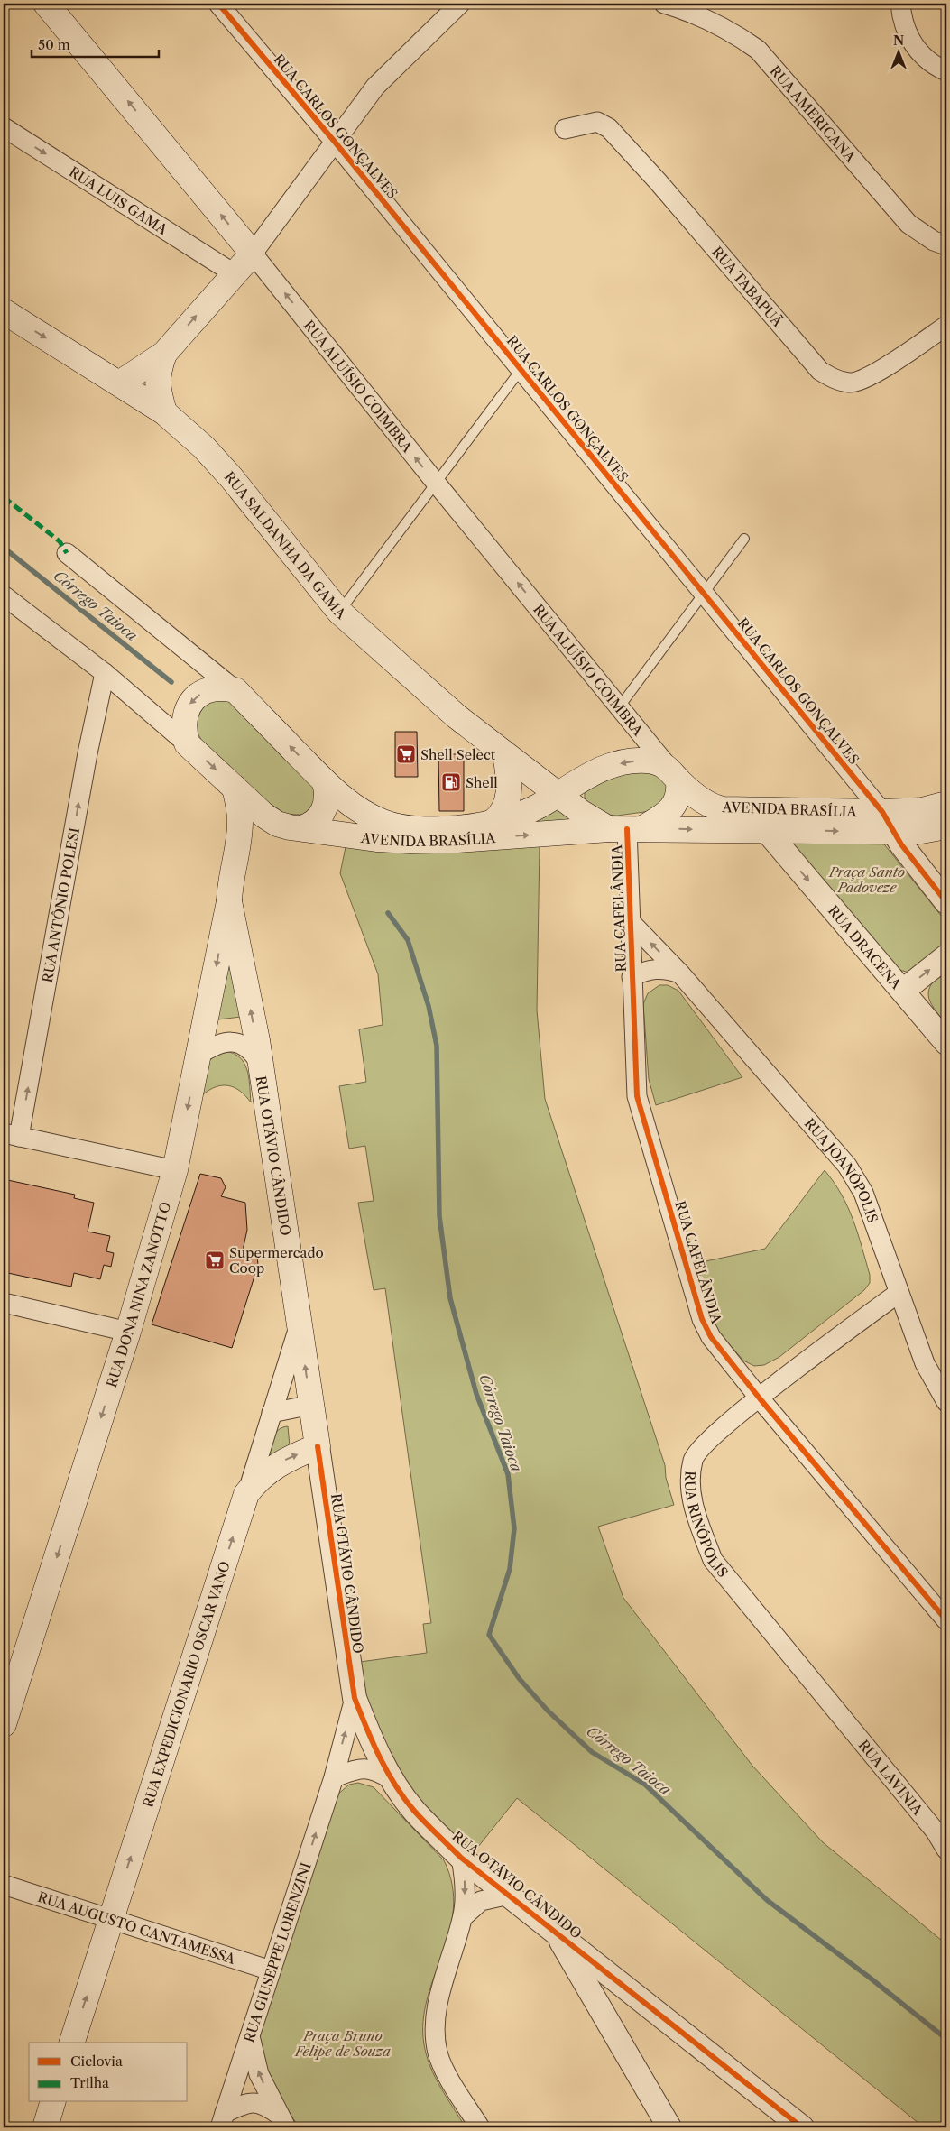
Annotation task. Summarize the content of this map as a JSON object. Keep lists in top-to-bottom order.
{
  "streets": {
    "main road": [
      "RUA ALUÍSIO COIMBRA",
      "RUA SALDANHA DA GAMA",
      "AVENIDA BRASÍLIA",
      "RUA OTÁVIO CÂNDIDO",
      "RUA DONA NINA ZANOTTO",
      "RUA EXPEDICIONÁRIO OSCAR VANO"
    ],
    "street": [
      "RUA AMERICANA",
      "RUA CARLOS GONÇALVES",
      "RUA LUIS GAMA",
      "RUA TABAPUÃ",
      "RUA ANTÔNIO POLESI",
      "RUA CAFELÂNDIA",
      "RUA DRACENA",
      "RUA JOANÓPOLIS",
      "RUA RINÓPOLIS",
      "RUA LAVINIA",
      "RUA AUGUSTO CANTAMESSA",
      "RUA GIUSEPPE LORENZINI"
    ]
  },
  "crossings": [
    ["RUA CARLOS GONÇALVES", "AVENIDA BRASÍLIA"],
    ["RUA ALUÍSIO COIMBRA", "AVENIDA BRASÍLIA"],
    ["RUA SALDANHA DA GAMA", "AVENIDA BRASÍLIA"],
    ["RUA SALDANHA DA GAMA", "RUA CAFELÂNDIA"],
    ["AVENIDA BRASÍLIA", "RUA CAFELÂNDIA"],
    ["AVENIDA BRASÍLIA", "RUA DRACENA"],
    ["RUA CAFELÂNDIA", "RUA JOANÓPOLIS"],
    ["RUA CAFELÂNDIA", "RUA RINÓPOLIS"],
    ["RUA OTÁVIO CÂNDIDO", "RUA DONA NINA ZANOTTO"],
    ["RUA OTÁVIO CÂNDIDO", "RUA EXPEDICIONÁRIO OSCAR VANO"],
    ["RUA OTÁVIO CÂNDIDO", "RUA GIUSEPPE LORENZINI"],
    ["RUA JOANÓPOLIS", "RUA RINÓPOLIS"],
    ["RUA RINÓPOLIS", "RUA LAVINIA"],
    ["RUA EXPEDICIONÁRIO OSCAR VANO", "RUA AUGUSTO CANTAMESSA"],
    ["RUA AUGUSTO CANTAMESSA", "RUA GIUSEPPE LORENZINI"]
  ],
  "one_way": [
    "RUA LUIS GAMA",
    "RUA ALUÍSIO COIMBRA",
    "RUA ANTÔNIO POLESI",
    "RUA DONA NINA ZANOTTO",
    "RUA EXPEDICIONÁRIO OSCAR VANO",
    "RUA GIUSEPPE LORENZINI"
  ],
  "water": ["Córrego Taioca"],
  "parks": ["Praça Santo Padoveze", "Praça Bruno Felipe de Souza"],
  "places": {
    "supermarket": ["Shell Select", "Supermercado Coop"],
    "fuel station": ["Shell"]
  },
  "legend": ["Ciclovia", "Trilha"],
  "scale_bar": "50 m",
  "north": "top"
}
